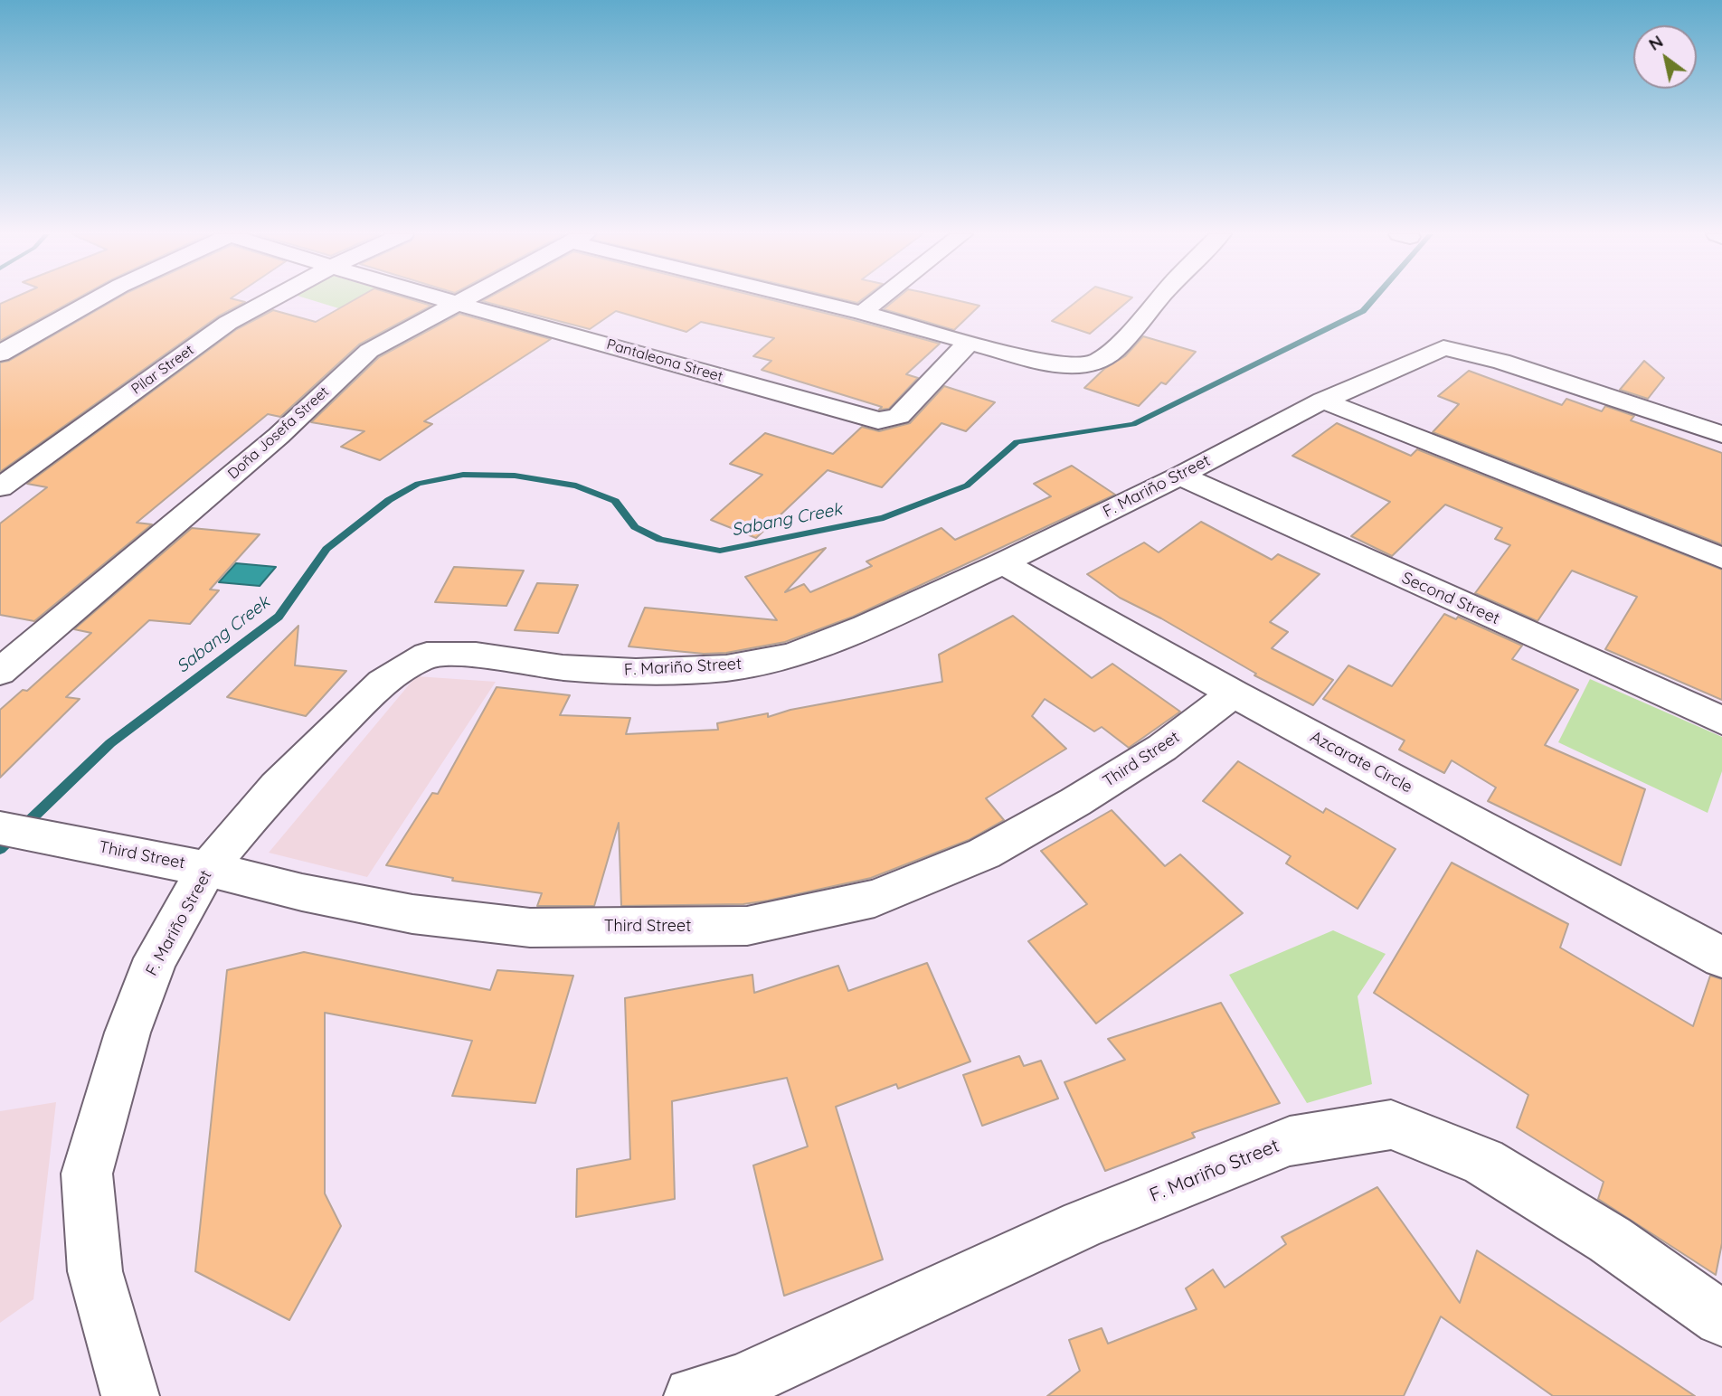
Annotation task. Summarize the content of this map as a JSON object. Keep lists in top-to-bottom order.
{
  "streets": {
    "street": [
      "Pantaleona Street",
      "Pilar Street",
      "Doña Josefa Street",
      "F. Mariño Street",
      "Second Street",
      "Third Street",
      "Azcarate Circle"
    ]
  },
  "crossings": [
    ["Pantaleona Street", "Doña Josefa Street"],
    ["F. Mariño Street", "Second Street"],
    ["F. Mariño Street", "Third Street"],
    ["F. Mariño Street", "Azcarate Circle"],
    ["Third Street", "Azcarate Circle"]
  ],
  "water": ["Sabang Creek"],
  "north": "top left"
}
